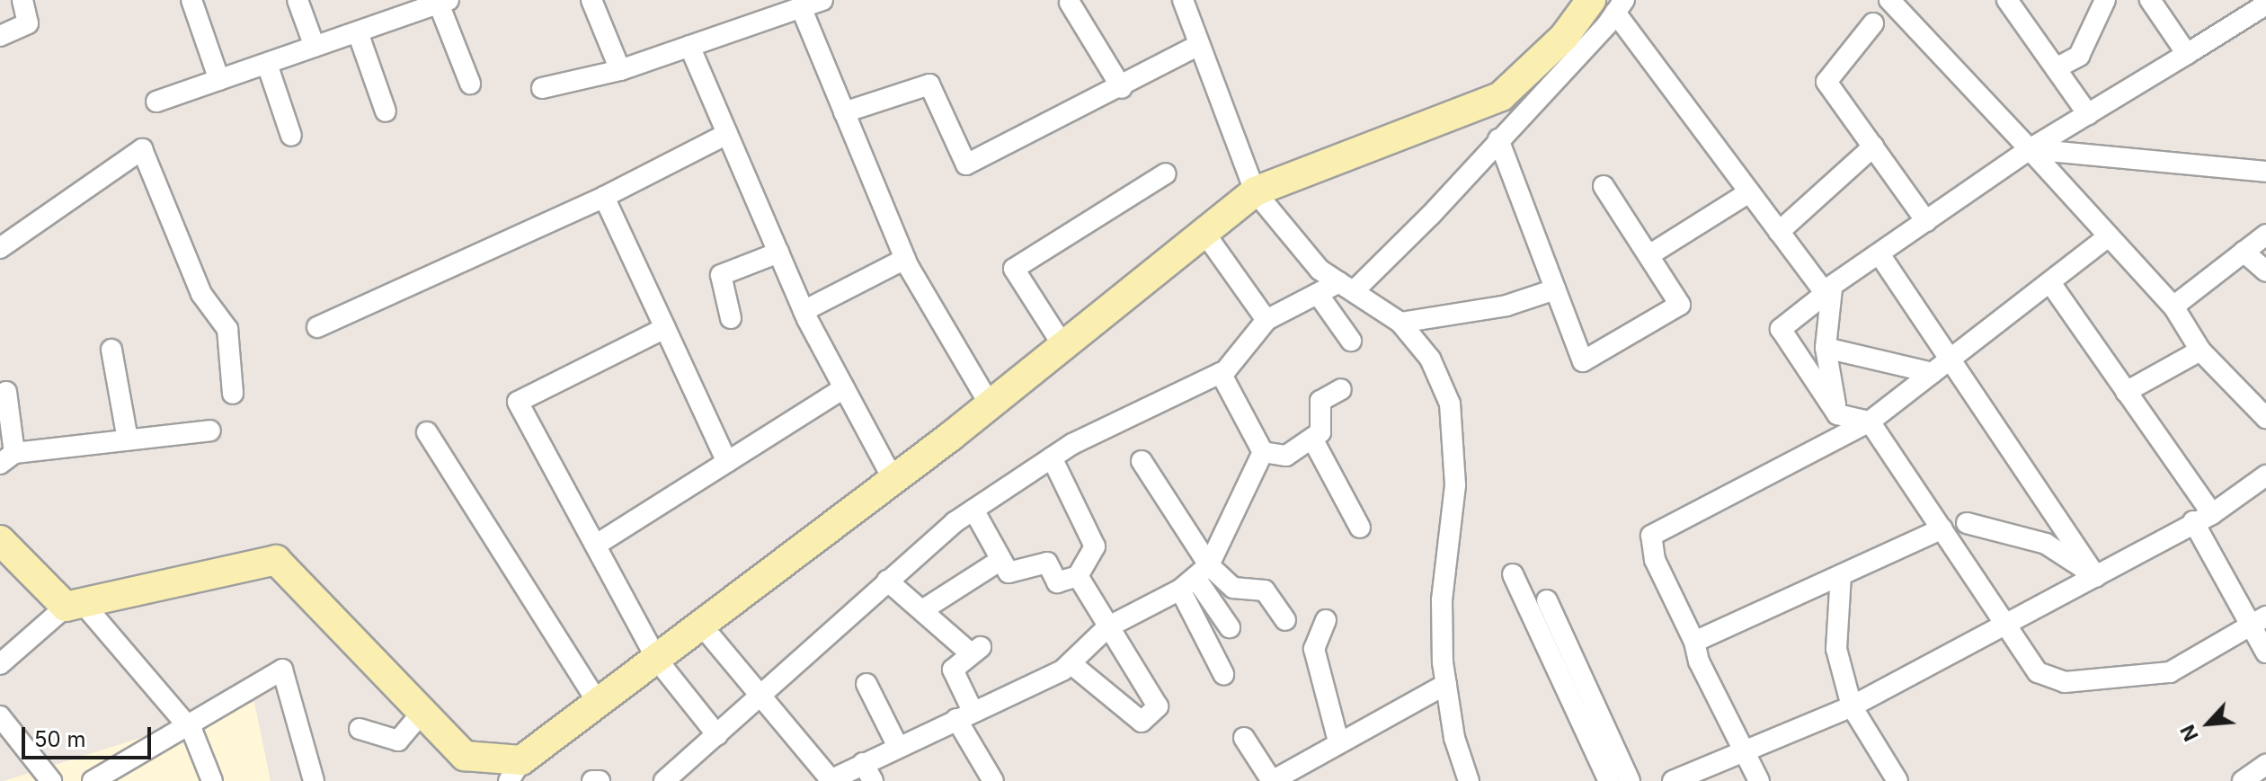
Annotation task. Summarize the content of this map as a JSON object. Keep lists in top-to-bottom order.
{
  "scale_bar": "50 m",
  "north": "bottom left"
}
